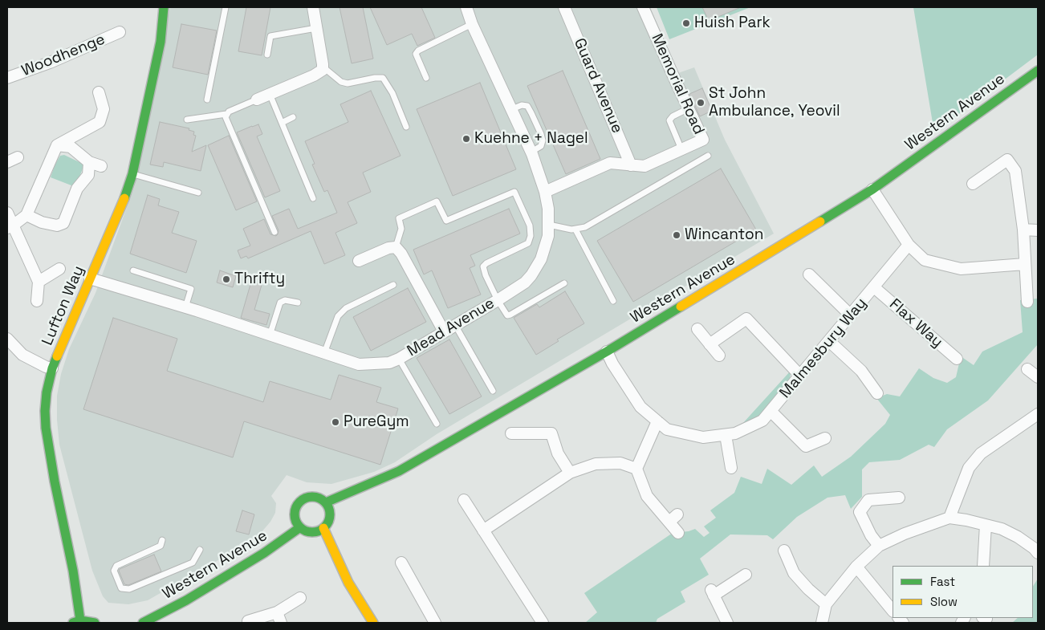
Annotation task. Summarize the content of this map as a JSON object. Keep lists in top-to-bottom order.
{
  "streets": {
    "street": [
      "Woodhenge",
      "Memorial Road",
      "Guard Avenue",
      "Western Avenue",
      "Lufton Way",
      "Flax Way",
      "Mead Avenue",
      "Malmesbury Way"
    ]
  },
  "crossings": [
    ["Memorial Road", "Guard Avenue"],
    ["Memorial Road", "Mead Avenue"],
    ["Western Avenue", "Malmesbury Way"],
    ["Lufton Way", "Mead Avenue"],
    ["Flax Way", "Malmesbury Way"]
  ],
  "places": [
    "Huish Park",
    "St John Ambulance, Yeovil",
    "Kuehne + Nagel",
    "Wincanton",
    "Thrifty",
    "PureGym"
  ],
  "legend": ["Fast", "Slow"]
}
